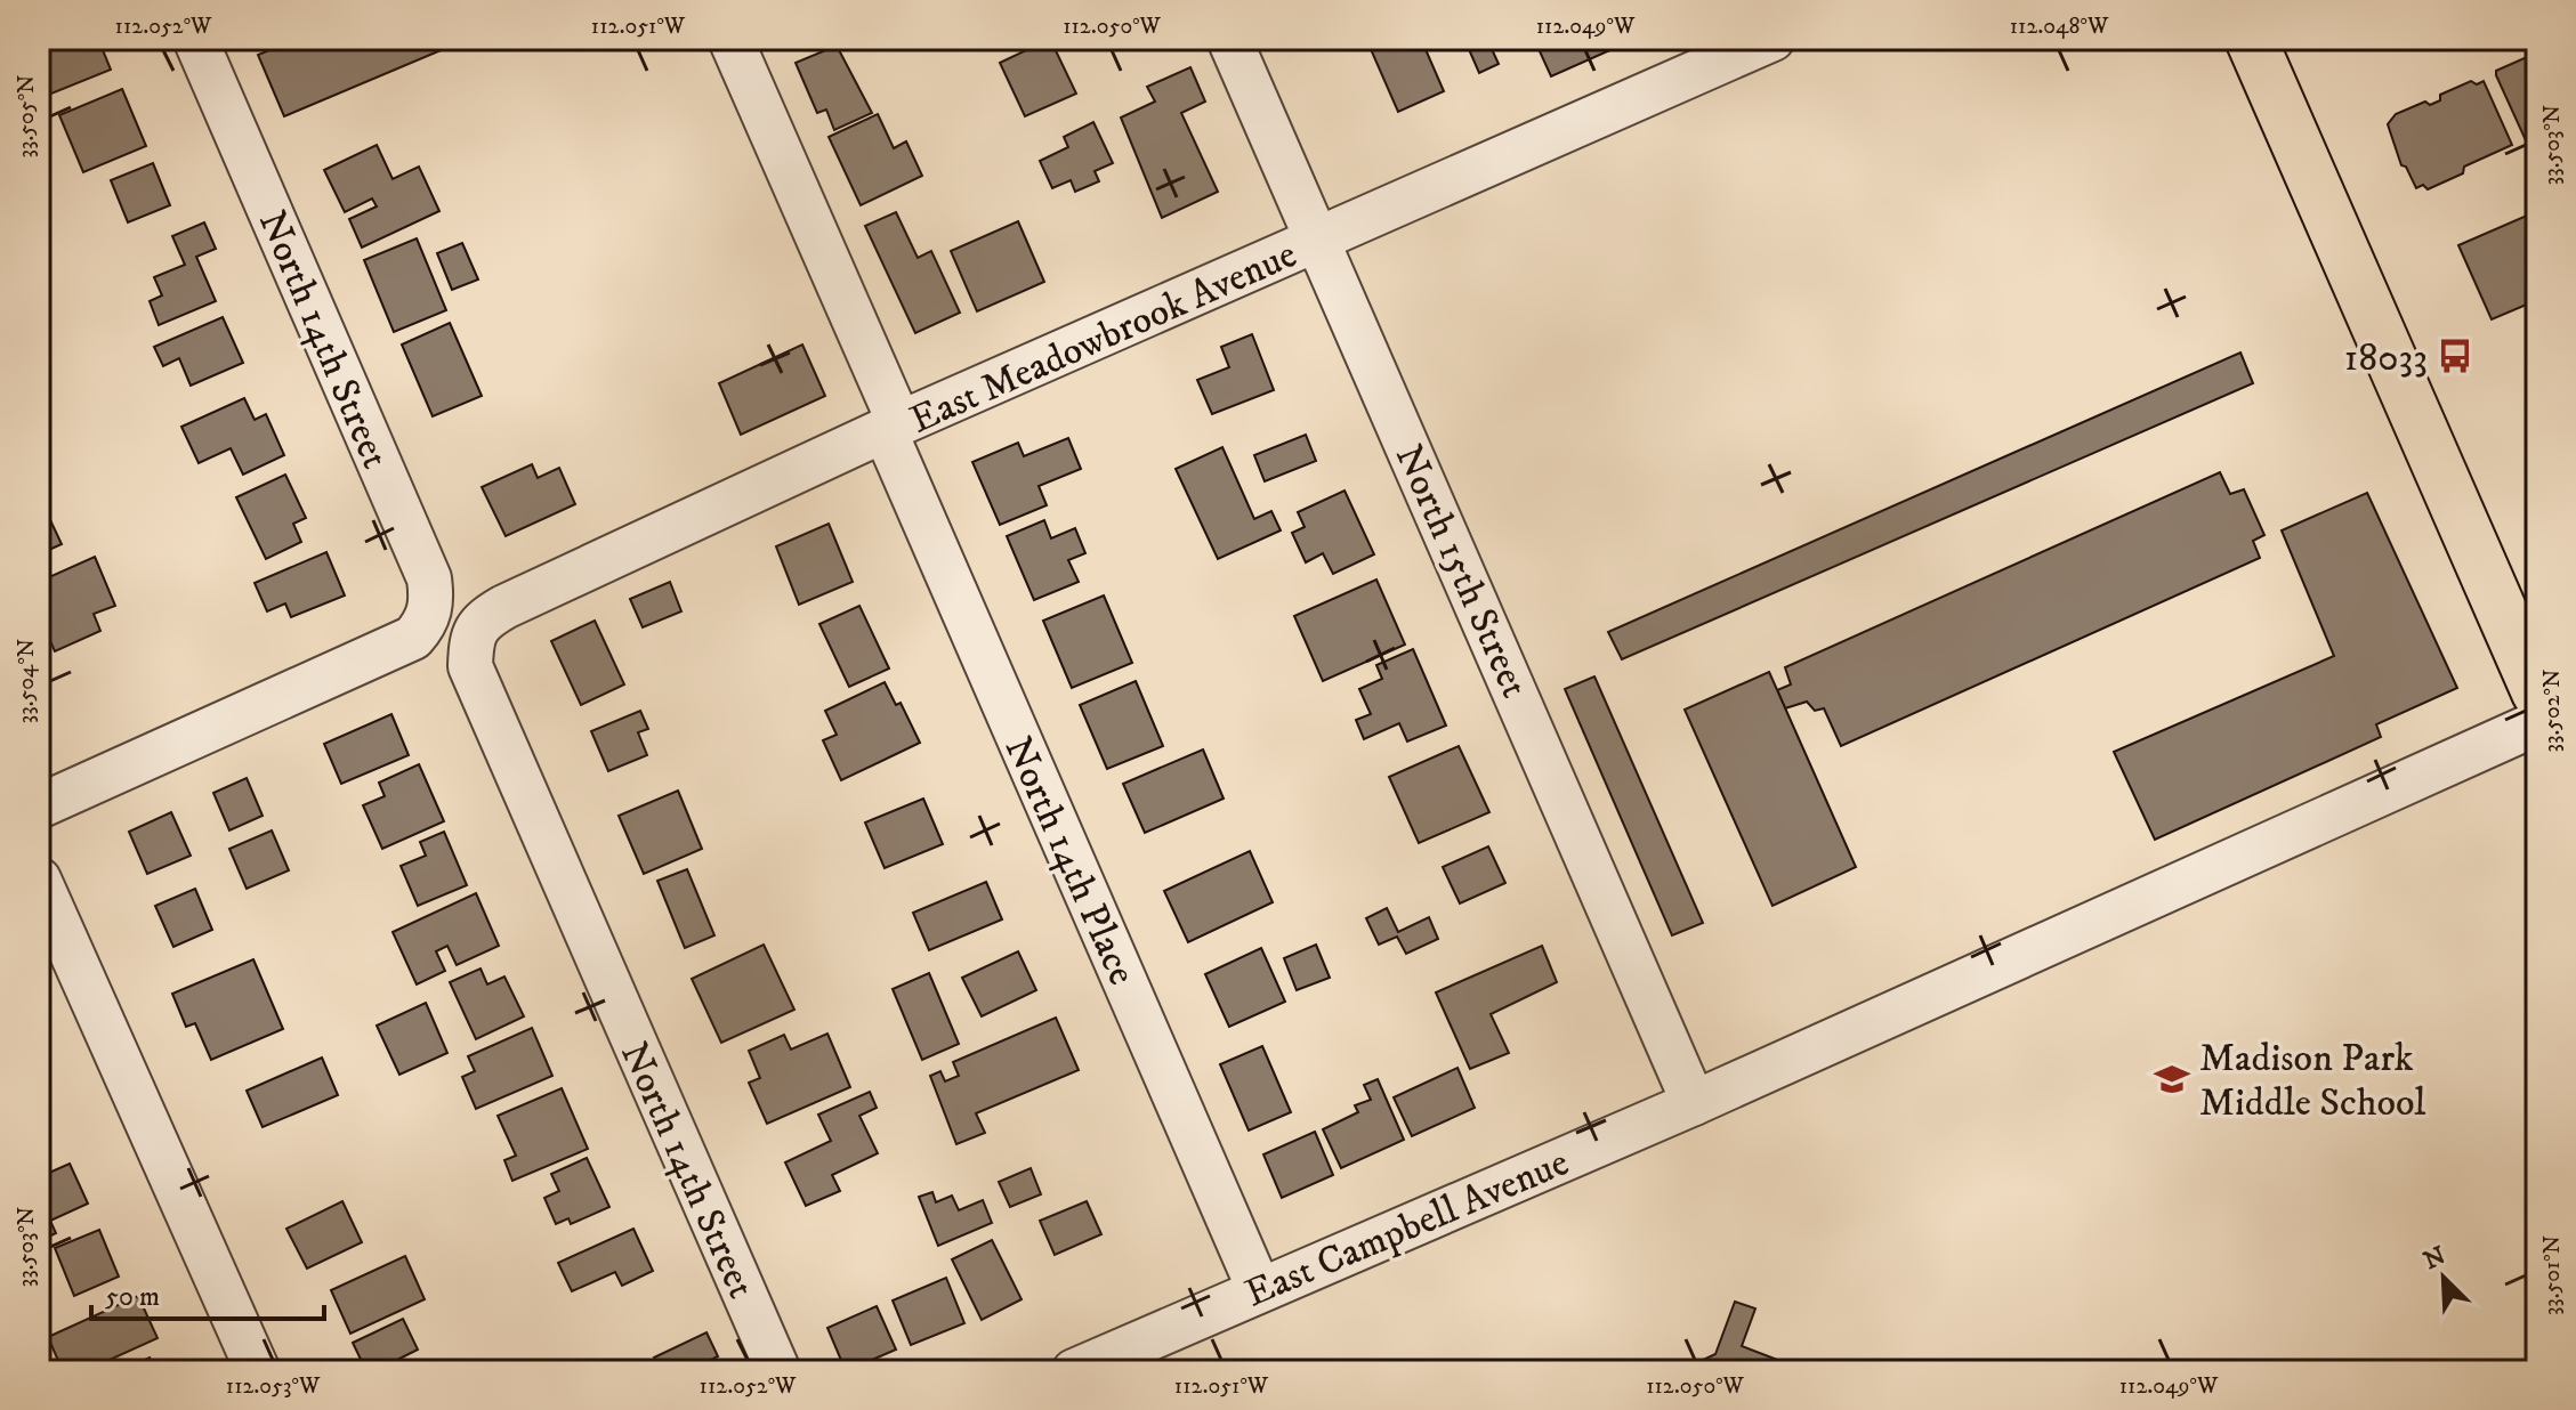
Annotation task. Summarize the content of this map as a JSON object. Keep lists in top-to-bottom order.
{
  "streets": {
    "street": [
      "East Meadowbrook Avenue",
      "North 14th Street",
      "North 15th Street",
      "North 14th Place",
      "East Campbell Avenue"
    ]
  },
  "crossings": [
    ["East Meadowbrook Avenue", "North 14th Street"],
    ["East Meadowbrook Avenue", "North 15th Street"],
    ["East Meadowbrook Avenue", "North 14th Place"],
    ["North 15th Street", "East Campbell Avenue"],
    ["North 14th Place", "East Campbell Avenue"]
  ],
  "places": {
    "bus stop": ["18033"],
    "school or university": ["Madison Park Middle School"]
  },
  "scale_bar": "50 m",
  "north": "top left",
  "coordinates": [
    "112.052°W",
    "112.051°W",
    "112.050°W",
    "112.049°W",
    "112.048°W",
    "33.505°N",
    "33.503°N",
    "33.504°N",
    "33.502°N",
    "33.501°N",
    "112.053°W"
  ]
}
